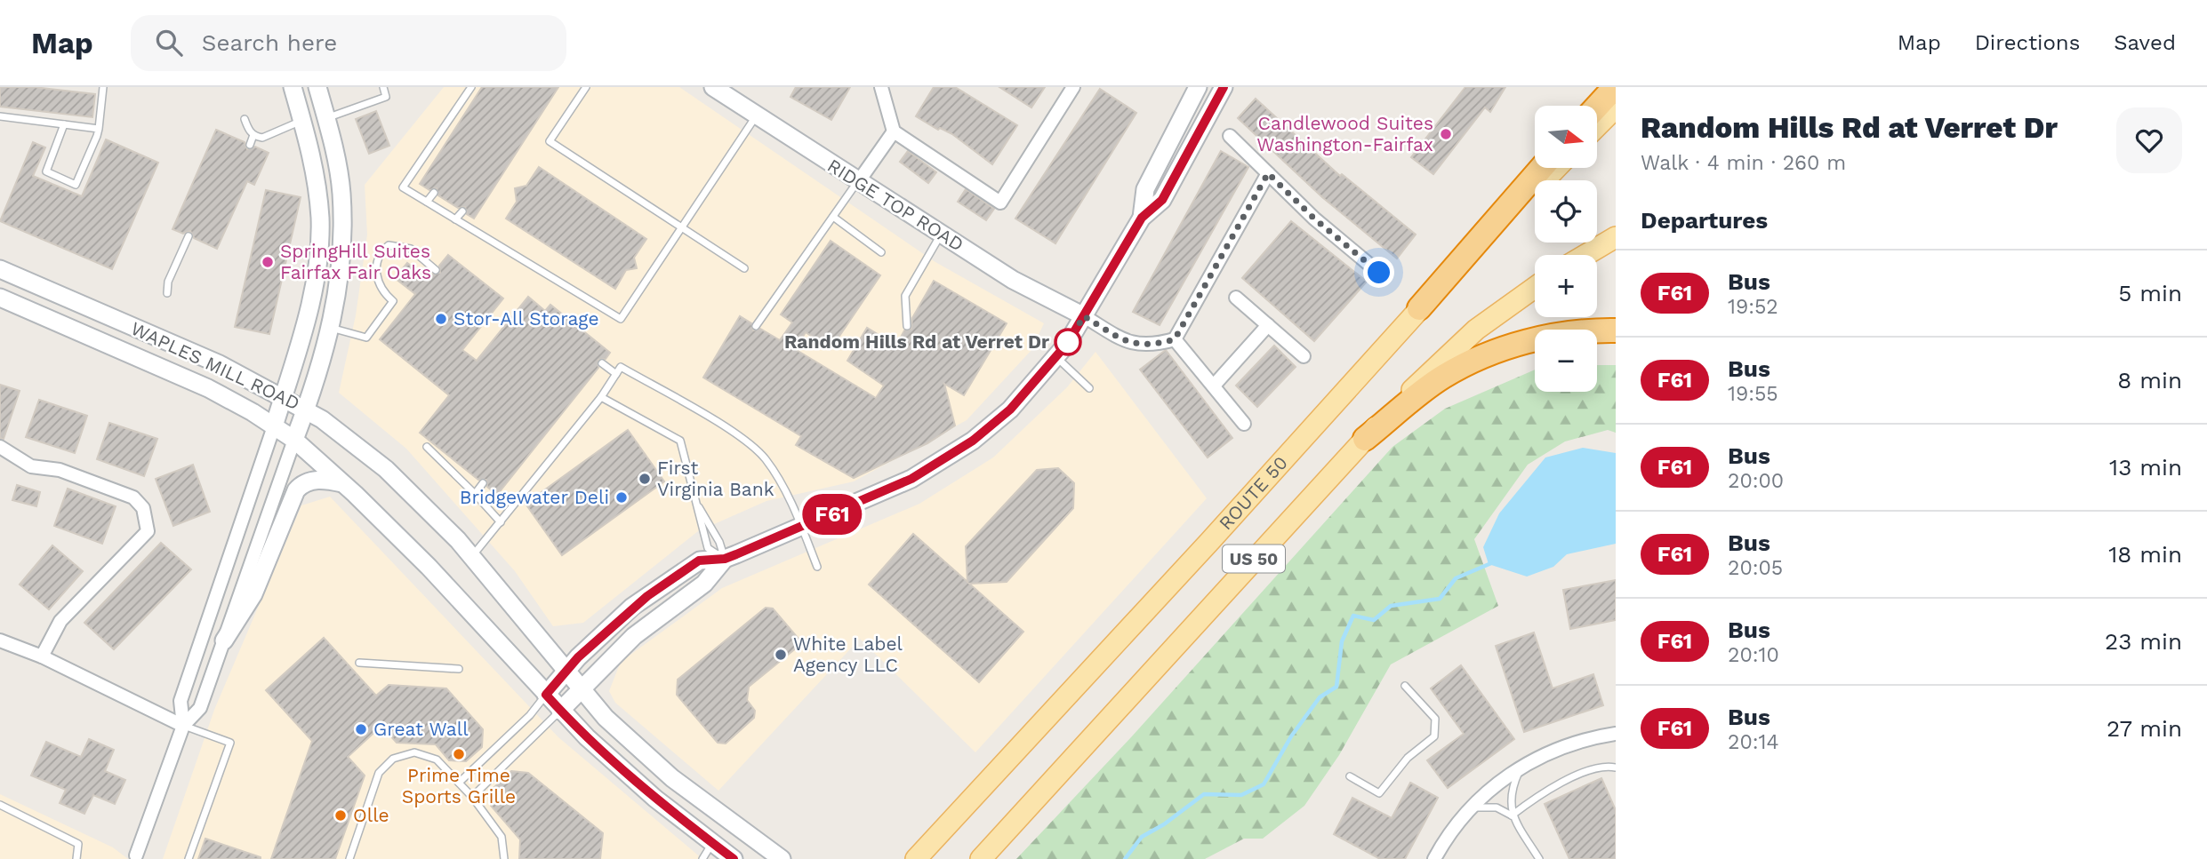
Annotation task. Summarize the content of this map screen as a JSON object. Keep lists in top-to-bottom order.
{
  "streets": {
    "main road": ["ROUTE 50", "US 50"],
    "street": ["RIDGE TOP ROAD", "WAPLES MILL ROAD"]
  },
  "places": [
    "Candlewood Suites Washington-Fairfax",
    "SpringHill Suites Fairfax Fair Oaks",
    "Stor-All Storage",
    "Random Hills Rd at Verret Dr",
    "First Virginia Bank",
    "Bridgewater Deli",
    "White Label Agency LLC",
    "Great Wall",
    "Prime Time Sports Grille",
    "Olle"
  ],
  "lines": ["bus line F61"],
  "north": "right",
  "page": {
    "header": "Map",
    "search": "Search here",
    "nav": ["Map", "Directions", "Saved"],
    "on_map": "F61",
    "heading": [
      ["Random Hills Rd at Verret Dr", "Walk · 4 min · 260 m"],
      "Departures"
    ],
    "map_buttons": ["+", "−"],
    "list": [
      {
        "mark": "F61",
        "name": "Bus",
        "note": "19:52",
        "value": "5 min"
      },
      {
        "mark": "F61",
        "name": "Bus",
        "note": "19:55",
        "value": "8 min"
      },
      {
        "mark": "F61",
        "name": "Bus",
        "note": "20:00",
        "value": "13 min"
      },
      {
        "mark": "F61",
        "name": "Bus",
        "note": "20:05",
        "value": "18 min"
      },
      {
        "mark": "F61",
        "name": "Bus",
        "note": "20:10",
        "value": "23 min"
      },
      {
        "mark": "F61",
        "name": "Bus",
        "note": "20:14",
        "value": "27 min"
      }
    ]
  }
}
